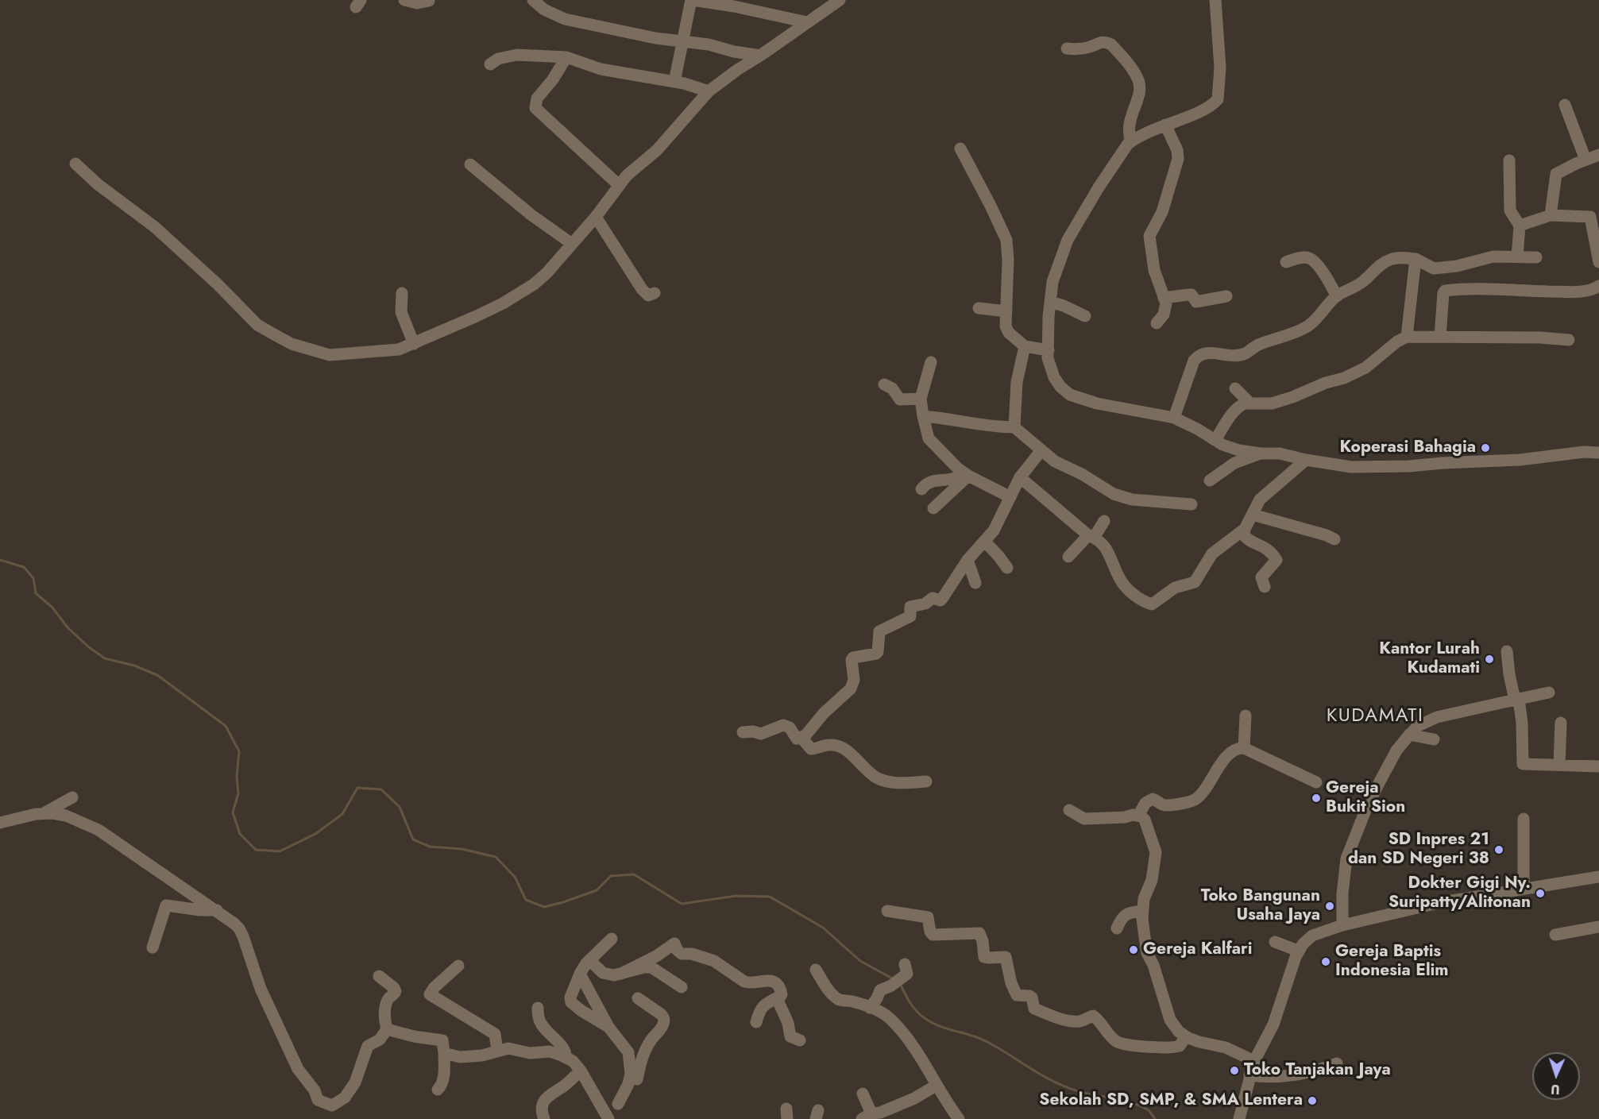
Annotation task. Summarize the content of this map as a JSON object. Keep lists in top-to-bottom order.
{
  "districts": ["KUDAMATI"],
  "places": [
    "Koperasi Bahagia",
    "Kantor Lurah Kudamati",
    "Gereja Bukit Sion",
    "SD Inpres 21 dan SD Negeri 38",
    "Dokter Gigi Ny. Suripatty/Alitonan",
    "Toko Bangunan Usaha Jaya",
    "Gereja Kalfari",
    "Gereja Baptis Indonesia Elim",
    "Toko Tanjakan Jaya",
    "Sekolah SD, SMP, & SMA Lentera"
  ],
  "north": "bottom"
}
